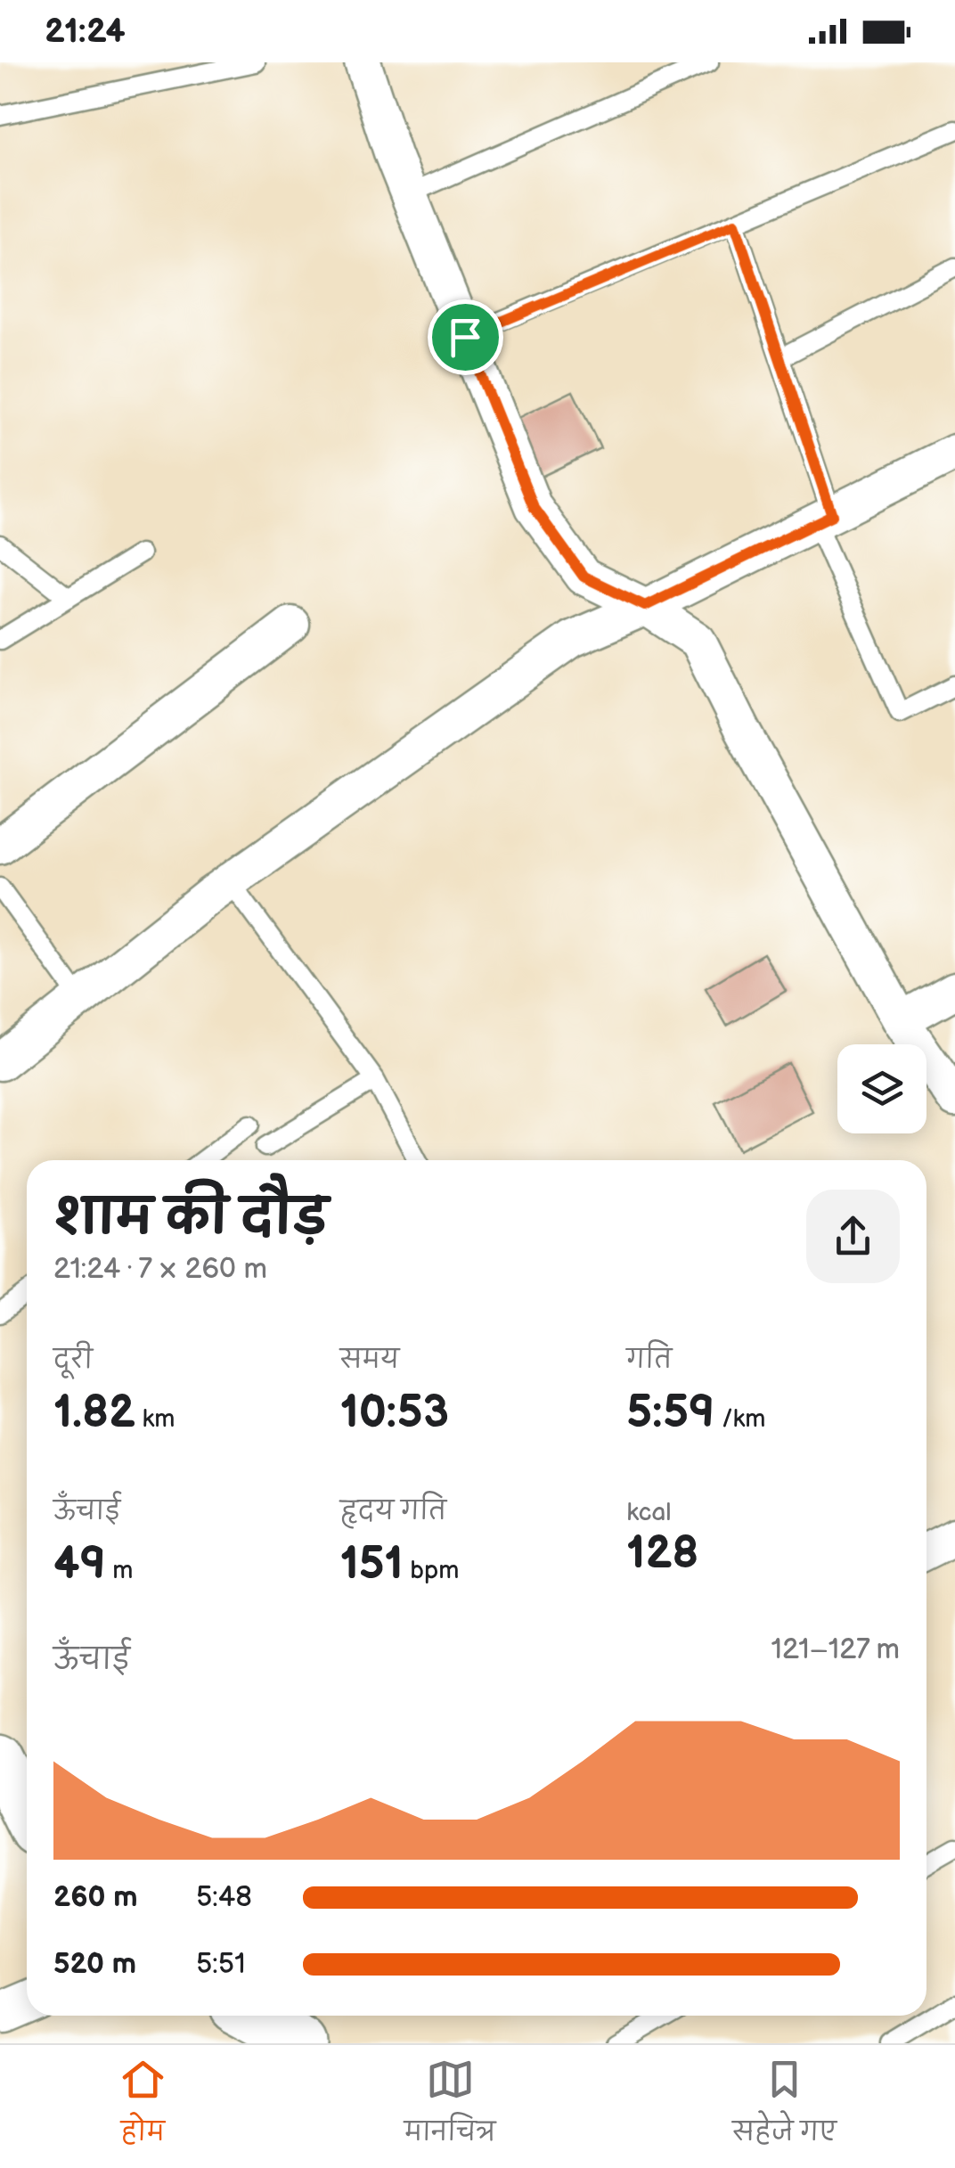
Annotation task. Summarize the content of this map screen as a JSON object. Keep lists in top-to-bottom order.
{
  "page": {
    "status": "21:24",
    "heading": ["शाम की दौड़", "21:24 · 7 × 260 m"],
    "stats": [
      ["दूरी", "1.82 km"],
      ["समय", "10:53"],
      ["गति", "5:59 /km"],
      ["ऊँचाई", "49 m"],
      ["हृदय गति", "151 bpm"],
      ["kcal", "128"]
    ],
    "chart": ["ऊँचाई", "121–127 m"],
    "list": [
      {
        "name": "260 m",
        "note": "5:48"
      },
      {
        "name": "520 m",
        "note": "5:51"
      }
    ],
    "tabs": ["होम", "मानचित्र", "सहेजे गए"]
  }
}
